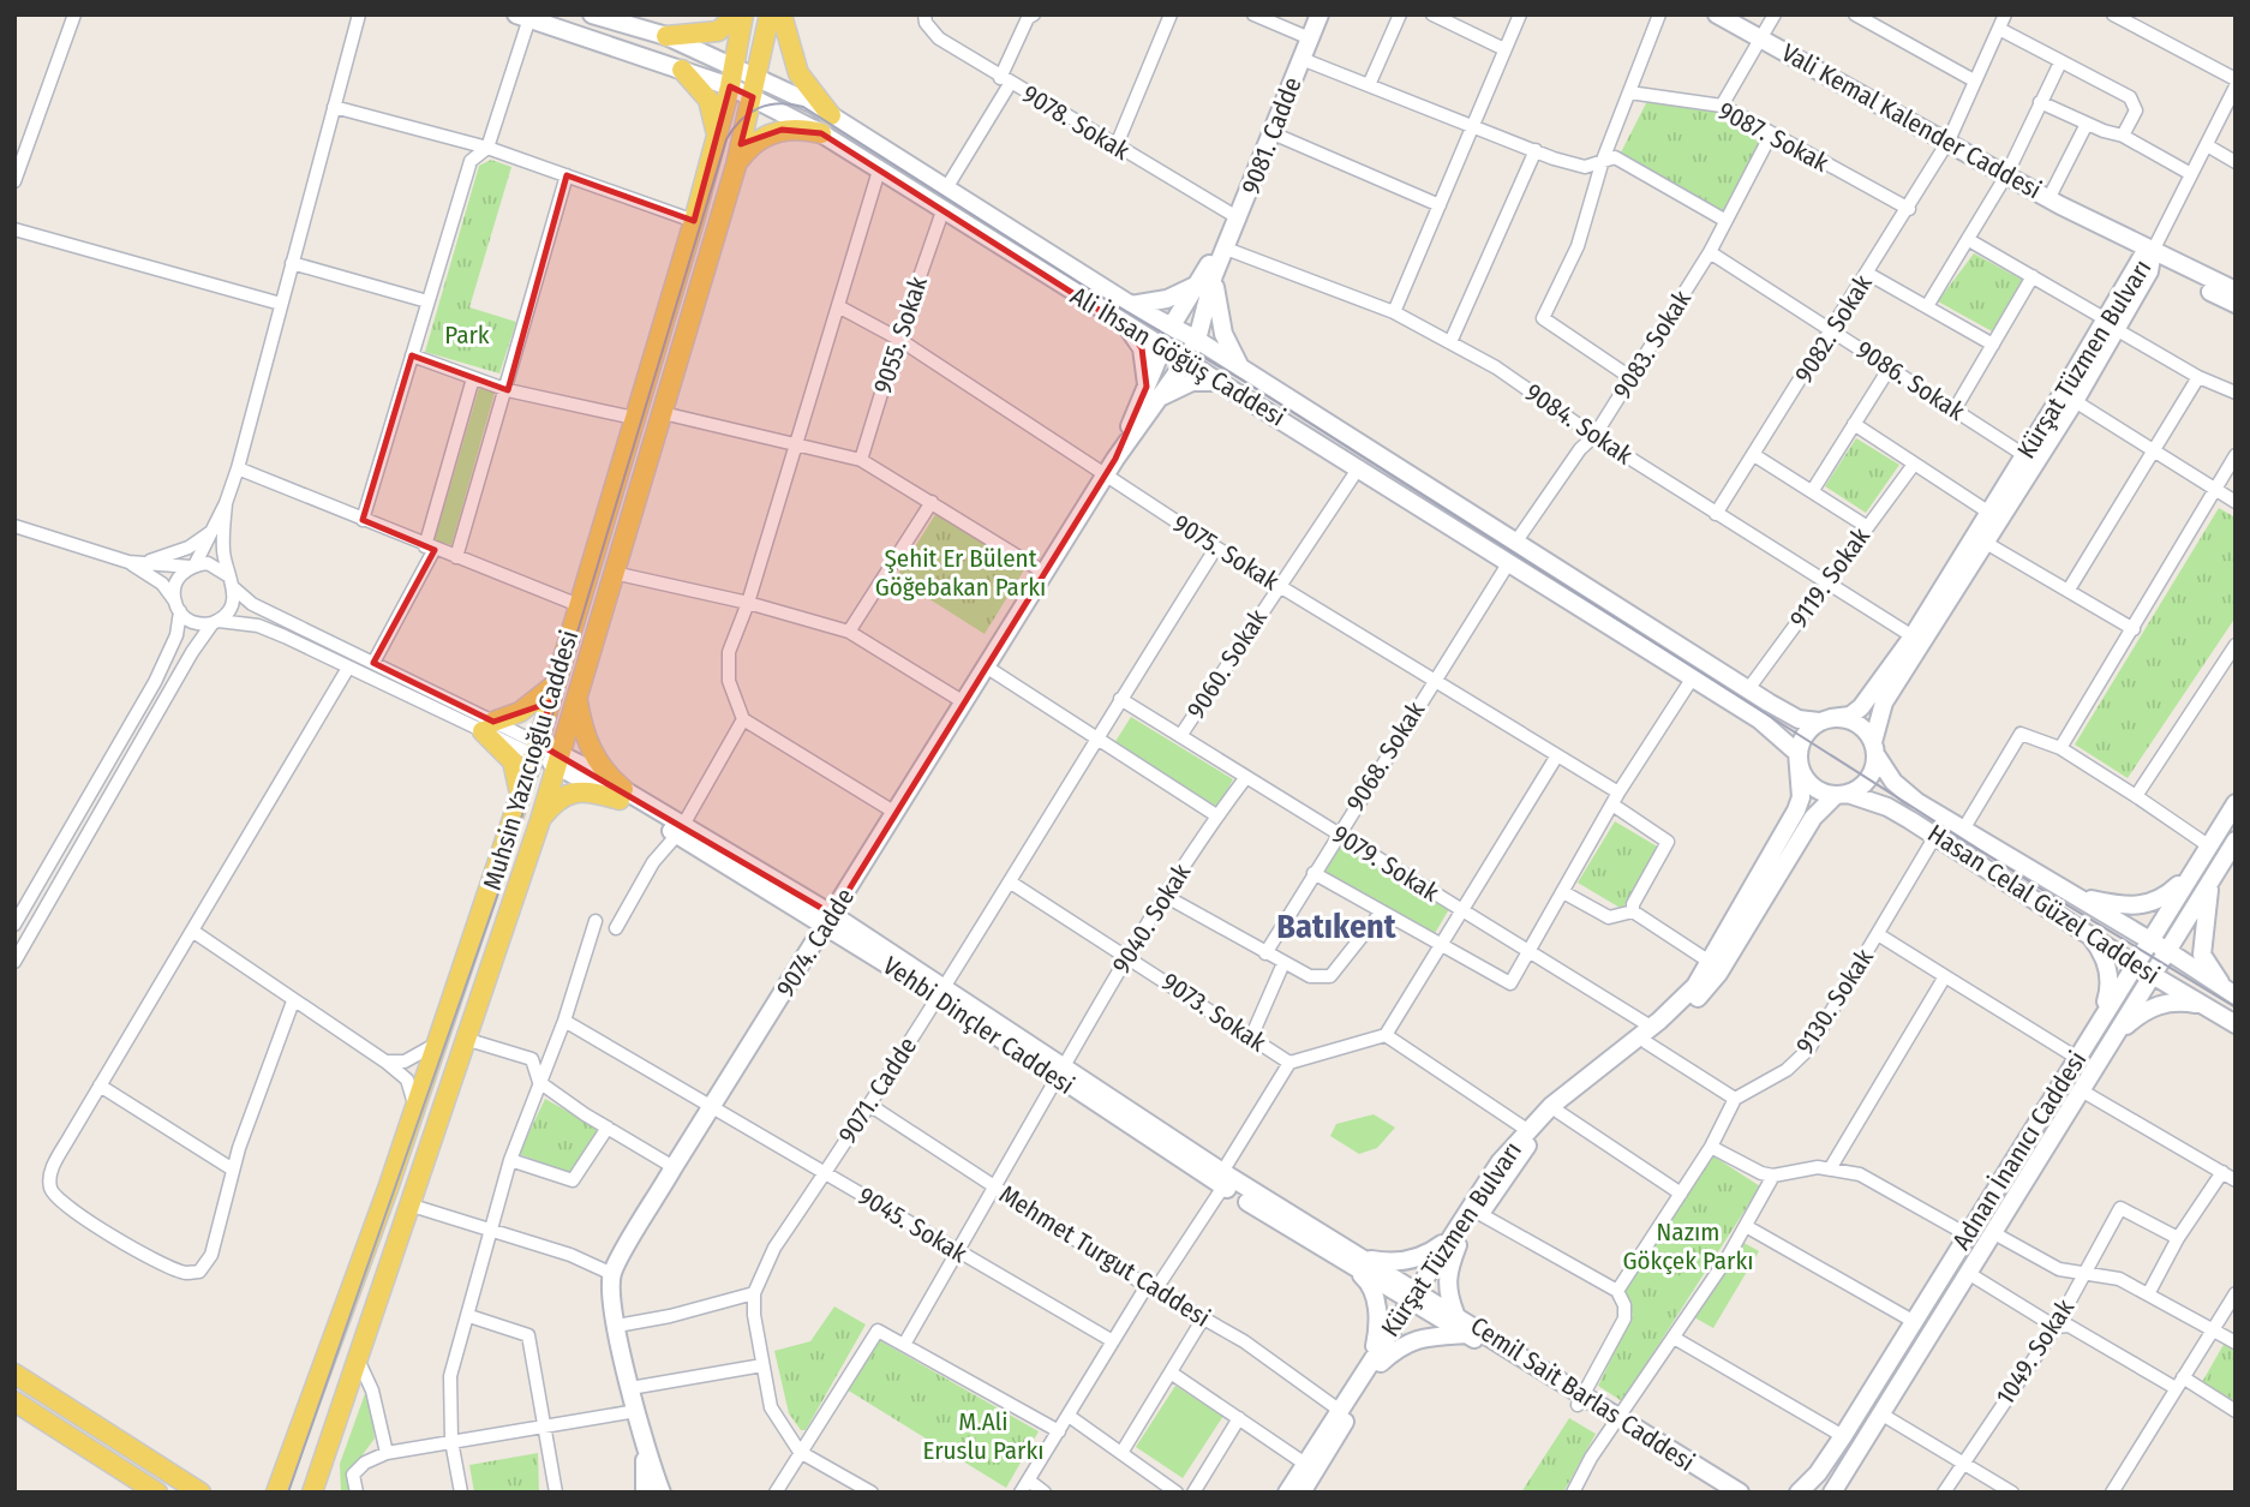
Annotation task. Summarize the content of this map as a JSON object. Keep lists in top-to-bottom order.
{
  "streets": {
    "main road": ["Muhsin Yazıcıoğlu Caddesi"],
    "street": [
      "Vali Kemal Kalender Caddesi",
      "9078. Sokak",
      "9081. Cadde",
      "9087. Sokak",
      "9082. Sokak",
      "9055. Sokak",
      "9083. Sokak",
      "Ali İhsan Göğüş Caddesi",
      "Kürşat Tüzmen Bulvarı",
      "9086. Sokak",
      "9084. Sokak",
      "9075. Sokak",
      "9119. Sokak",
      "9060. Sokak",
      "9068. Sokak",
      "9079. Sokak",
      "Hasan Celal Güzel Caddesi",
      "9040. Sokak",
      "9074. Cadde",
      "9130. Sokak",
      "9073. Sokak",
      "Vehbi Dinçler Caddesi",
      "9071. Cadde",
      "Adnan İnanıcı Caddesi",
      "9045. Sokak",
      "Mehmet Turgut Caddesi",
      "1049. Sokak",
      "Cemil Sait Barlas Caddesi"
    ]
  },
  "crossings": [
    ["Vali Kemal Kalender Caddesi", "9082. Sokak"],
    ["Vali Kemal Kalender Caddesi", "Kürşat Tüzmen Bulvarı"],
    ["9078. Sokak", "9081. Cadde"],
    ["9081. Cadde", "9084. Sokak"],
    ["9087. Sokak", "9082. Sokak"],
    ["9087. Sokak", "9083. Sokak"],
    ["9082. Sokak", "9086. Sokak"],
    ["9082. Sokak", "9084. Sokak"],
    ["9055. Sokak", "Ali İhsan Göğüş Caddesi"],
    ["9055. Sokak", "9075. Sokak"],
    ["9083. Sokak", "Ali İhsan Göğüş Caddesi"],
    ["9083. Sokak", "9086. Sokak"],
    ["9083. Sokak", "9084. Sokak"],
    ["Ali İhsan Göğüş Caddesi", "Kürşat Tüzmen Bulvarı"],
    ["Ali İhsan Göğüş Caddesi", "9119. Sokak"],
    ["Ali İhsan Göğüş Caddesi", "9060. Sokak"],
    ["Ali İhsan Göğüş Caddesi", "9068. Sokak"],
    ["Ali İhsan Göğüş Caddesi", "Muhsin Yazıcıoğlu Caddesi"],
    ["Ali İhsan Göğüş Caddesi", "Hasan Celal Güzel Caddesi"],
    ["Kürşat Tüzmen Bulvarı", "9086. Sokak"],
    ["Kürşat Tüzmen Bulvarı", "9084. Sokak"],
    ["Kürşat Tüzmen Bulvarı", "9079. Sokak"],
    ["Kürşat Tüzmen Bulvarı", "Hasan Celal Güzel Caddesi"],
    ["Kürşat Tüzmen Bulvarı", "Vehbi Dinçler Caddesi"],
    ["Kürşat Tüzmen Bulvarı", "Mehmet Turgut Caddesi"],
    ["Kürşat Tüzmen Bulvarı", "Cemil Sait Barlas Caddesi"],
    ["9084. Sokak", "9119. Sokak"],
    ["9075. Sokak", "9060. Sokak"],
    ["9075. Sokak", "9068. Sokak"],
    ["9075. Sokak", "9074. Cadde"],
    ["9075. Sokak", "9071. Cadde"],
    ["9060. Sokak", "9079. Sokak"],
    ["9068. Sokak", "9079. Sokak"],
    ["9079. Sokak", "9040. Sokak"],
    ["9079. Sokak", "9130. Sokak"],
    ["9079. Sokak", "9071. Cadde"],
    ["Hasan Celal Güzel Caddesi", "9130. Sokak"],
    ["Hasan Celal Güzel Caddesi", "Adnan İnanıcı Caddesi"],
    ["9040. Sokak", "9073. Sokak"],
    ["9040. Sokak", "Vehbi Dinçler Caddesi"],
    ["9040. Sokak", "9045. Sokak"],
    ["9040. Sokak", "Mehmet Turgut Caddesi"],
    ["9074. Cadde", "Vehbi Dinçler Caddesi"],
    ["9074. Cadde", "9045. Sokak"],
    ["9073. Sokak", "9071. Cadde"],
    ["Vehbi Dinçler Caddesi", "9071. Cadde"],
    ["Vehbi Dinçler Caddesi", "Cemil Sait Barlas Caddesi"],
    ["9071. Cadde", "9045. Sokak"],
    ["9071. Cadde", "Mehmet Turgut Caddesi"]
  ],
  "districts": ["Batıkent"],
  "parks": [
    "Park",
    "Şehit Er Bülent Göğebakan Parkı",
    "Nazım Gökçek Parkı",
    "M.Ali Eruslu Parkı"
  ]
}
